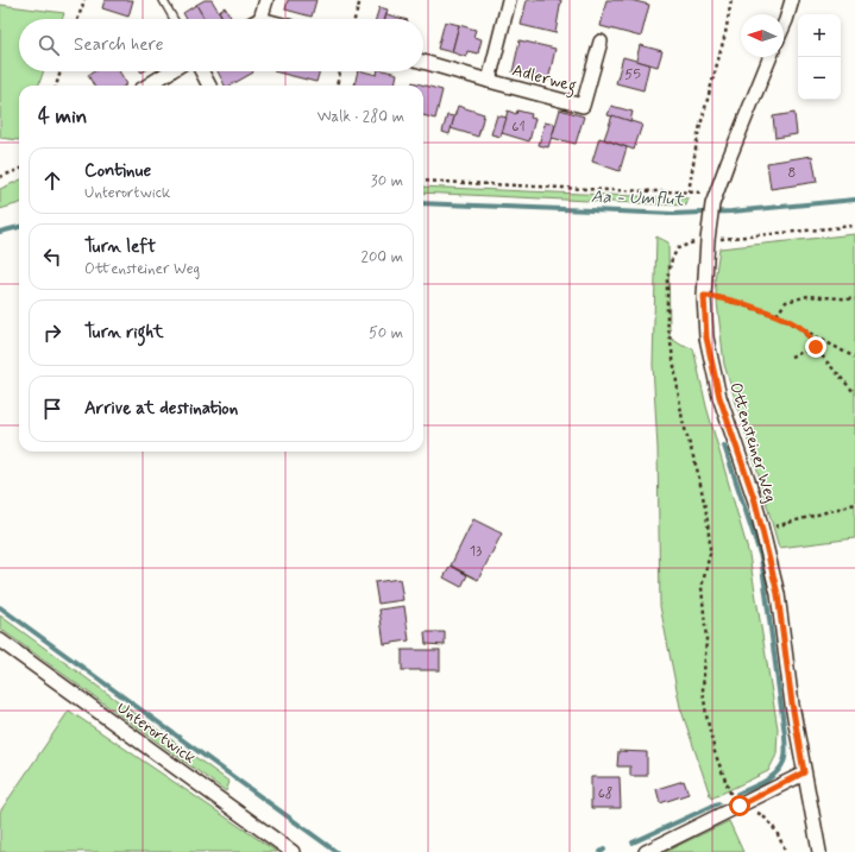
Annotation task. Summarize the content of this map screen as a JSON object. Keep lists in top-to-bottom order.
{
  "streets": {
    "street": ["Adlerweg", "Ottensteiner Weg", "Unterortwick"]
  },
  "water": ["Aa - Umflut"],
  "house_numbers": [
    "55",
    "61",
    "8",
    "13",
    "68"
  ],
  "north": "left",
  "page": {
    "map_buttons": ["+", "−"],
    "search": "Search here",
    "heading": ["4 min", "Walk · 280 m"],
    "list": [
      ["Continue", "Unterortwick", "30 m"],
      ["Turn left", "Ottensteiner Weg", "200 m"],
      ["Turn right", "50 m"],
      "Arrive at destination"
    ]
  }
}
